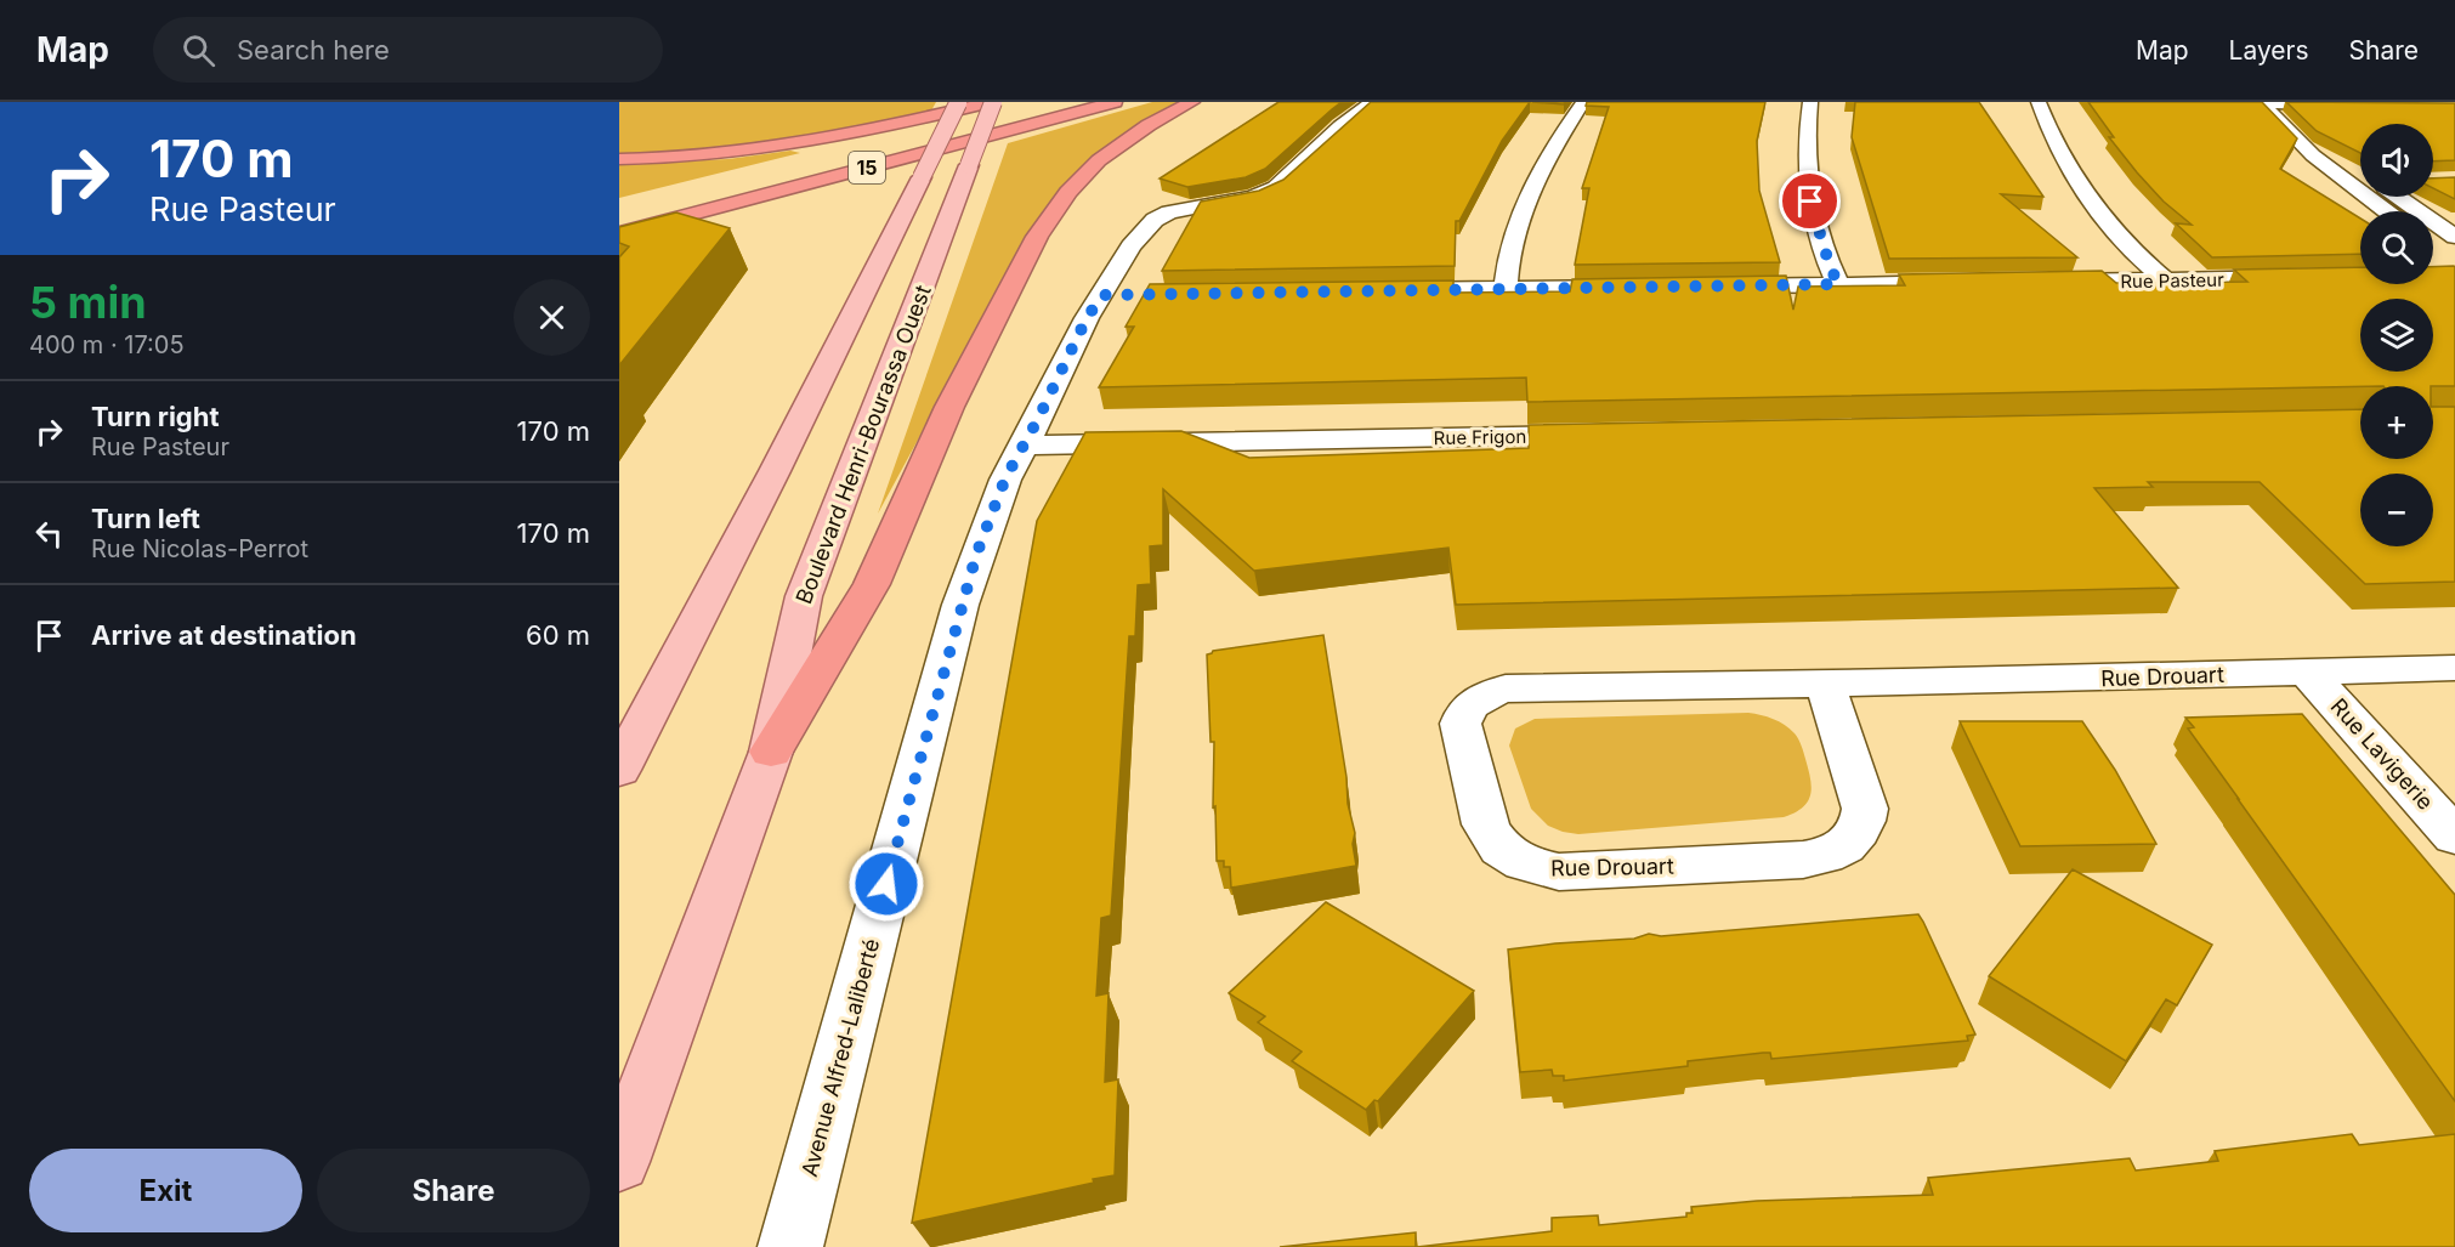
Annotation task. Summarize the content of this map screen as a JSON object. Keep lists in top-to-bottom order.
{
  "streets": {
    "highway": ["15"],
    "main road": ["Boulevard Henri-Bourassa Ouest"],
    "street": [
      "Rue Pasteur",
      "Rue Frigon",
      "Rue Drouart",
      "Rue Lavigerie",
      "Avenue Alfred-Laliberté"
    ]
  },
  "crossings": [
    ["15", "Boulevard Henri-Bourassa Ouest"],
    ["Rue Frigon", "Avenue Alfred-Laliberté"],
    ["Rue Drouart", "Rue Lavigerie"]
  ],
  "page": {
    "header": "Map",
    "search": "Search here",
    "nav": ["Map", "Layers", "Share"],
    "turn": ["170 m", "Rue Pasteur"],
    "map_buttons": ["+", "−"],
    "heading": ["5 min", "400 m · 17:05"],
    "list": [
      {
        "name": "Turn right",
        "note": "Rue Pasteur",
        "value": "170 m"
      },
      {
        "name": "Turn left",
        "note": "Rue Nicolas-Perrot",
        "value": "170 m"
      },
      {
        "name": "Arrive at destination",
        "value": "60 m"
      }
    ],
    "buttons": ["Exit", "Share"]
  }
}
